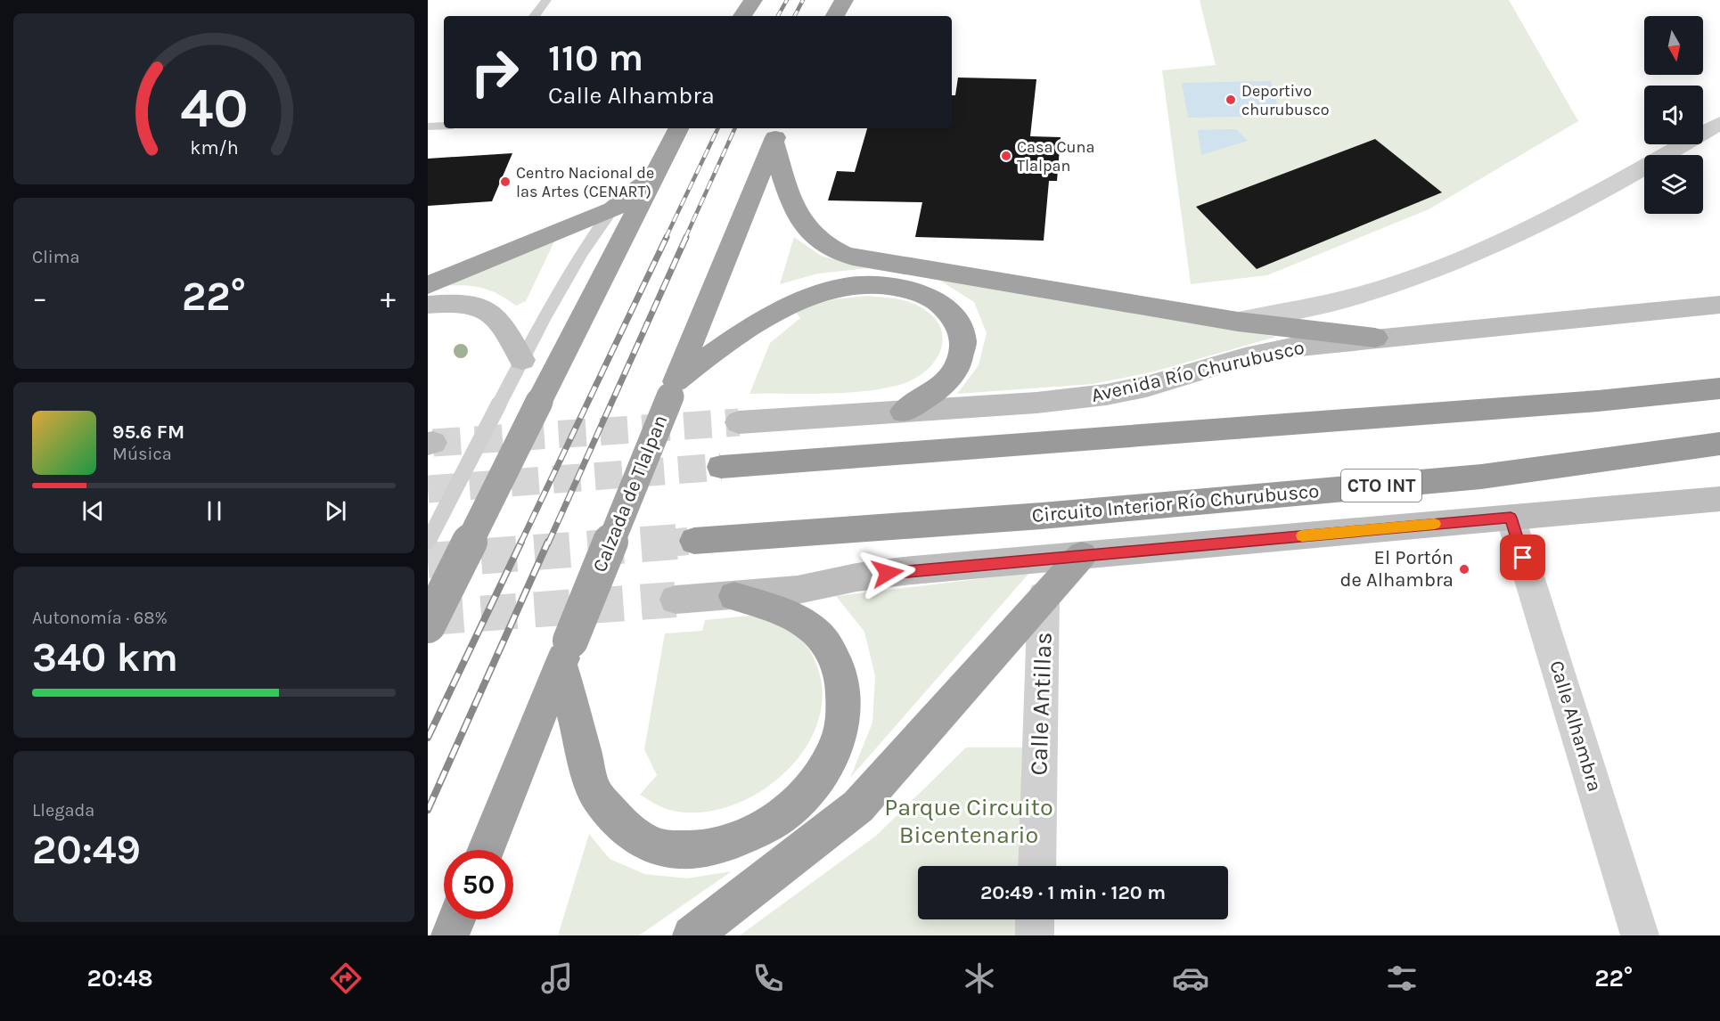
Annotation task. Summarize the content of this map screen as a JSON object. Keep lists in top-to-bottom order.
{
  "streets": {
    "highway": ["CTO INT", "Calzada de Tlalpan", "Circuito Interior Río Churubusco"],
    "main road": ["Avenida Río Churubusco"],
    "street": ["Calle Antillas", "Calle Alhambra"]
  },
  "crossings": [
    ["CTO INT", "Calle Alhambra"]
  ],
  "parks": ["Parque Circuito Bicentenario"],
  "places": [
    "Deportivo churubusco",
    "Casa Cuna Tlalpan",
    "Centro Nacional de las Artes (CENART)",
    "El Portón de Alhambra"
  ],
  "north": "bottom",
  "page": {
    "turn": ["110 m", "Calle Alhambra"],
    "tile": [
      "Clima",
      ["Autonomía · 68%", "340 km"],
      ["Llegada", "20:49"]
    ],
    "heat": ["−", "22°", "+"],
    "song": ["95.6 FM", "Música"],
    "limit": "50",
    "trip": "20:49 · 1 min · 120 m",
    "tabs": ["20:48", "22°"],
    "gauge": ["40", "km/h"]
  }
}
